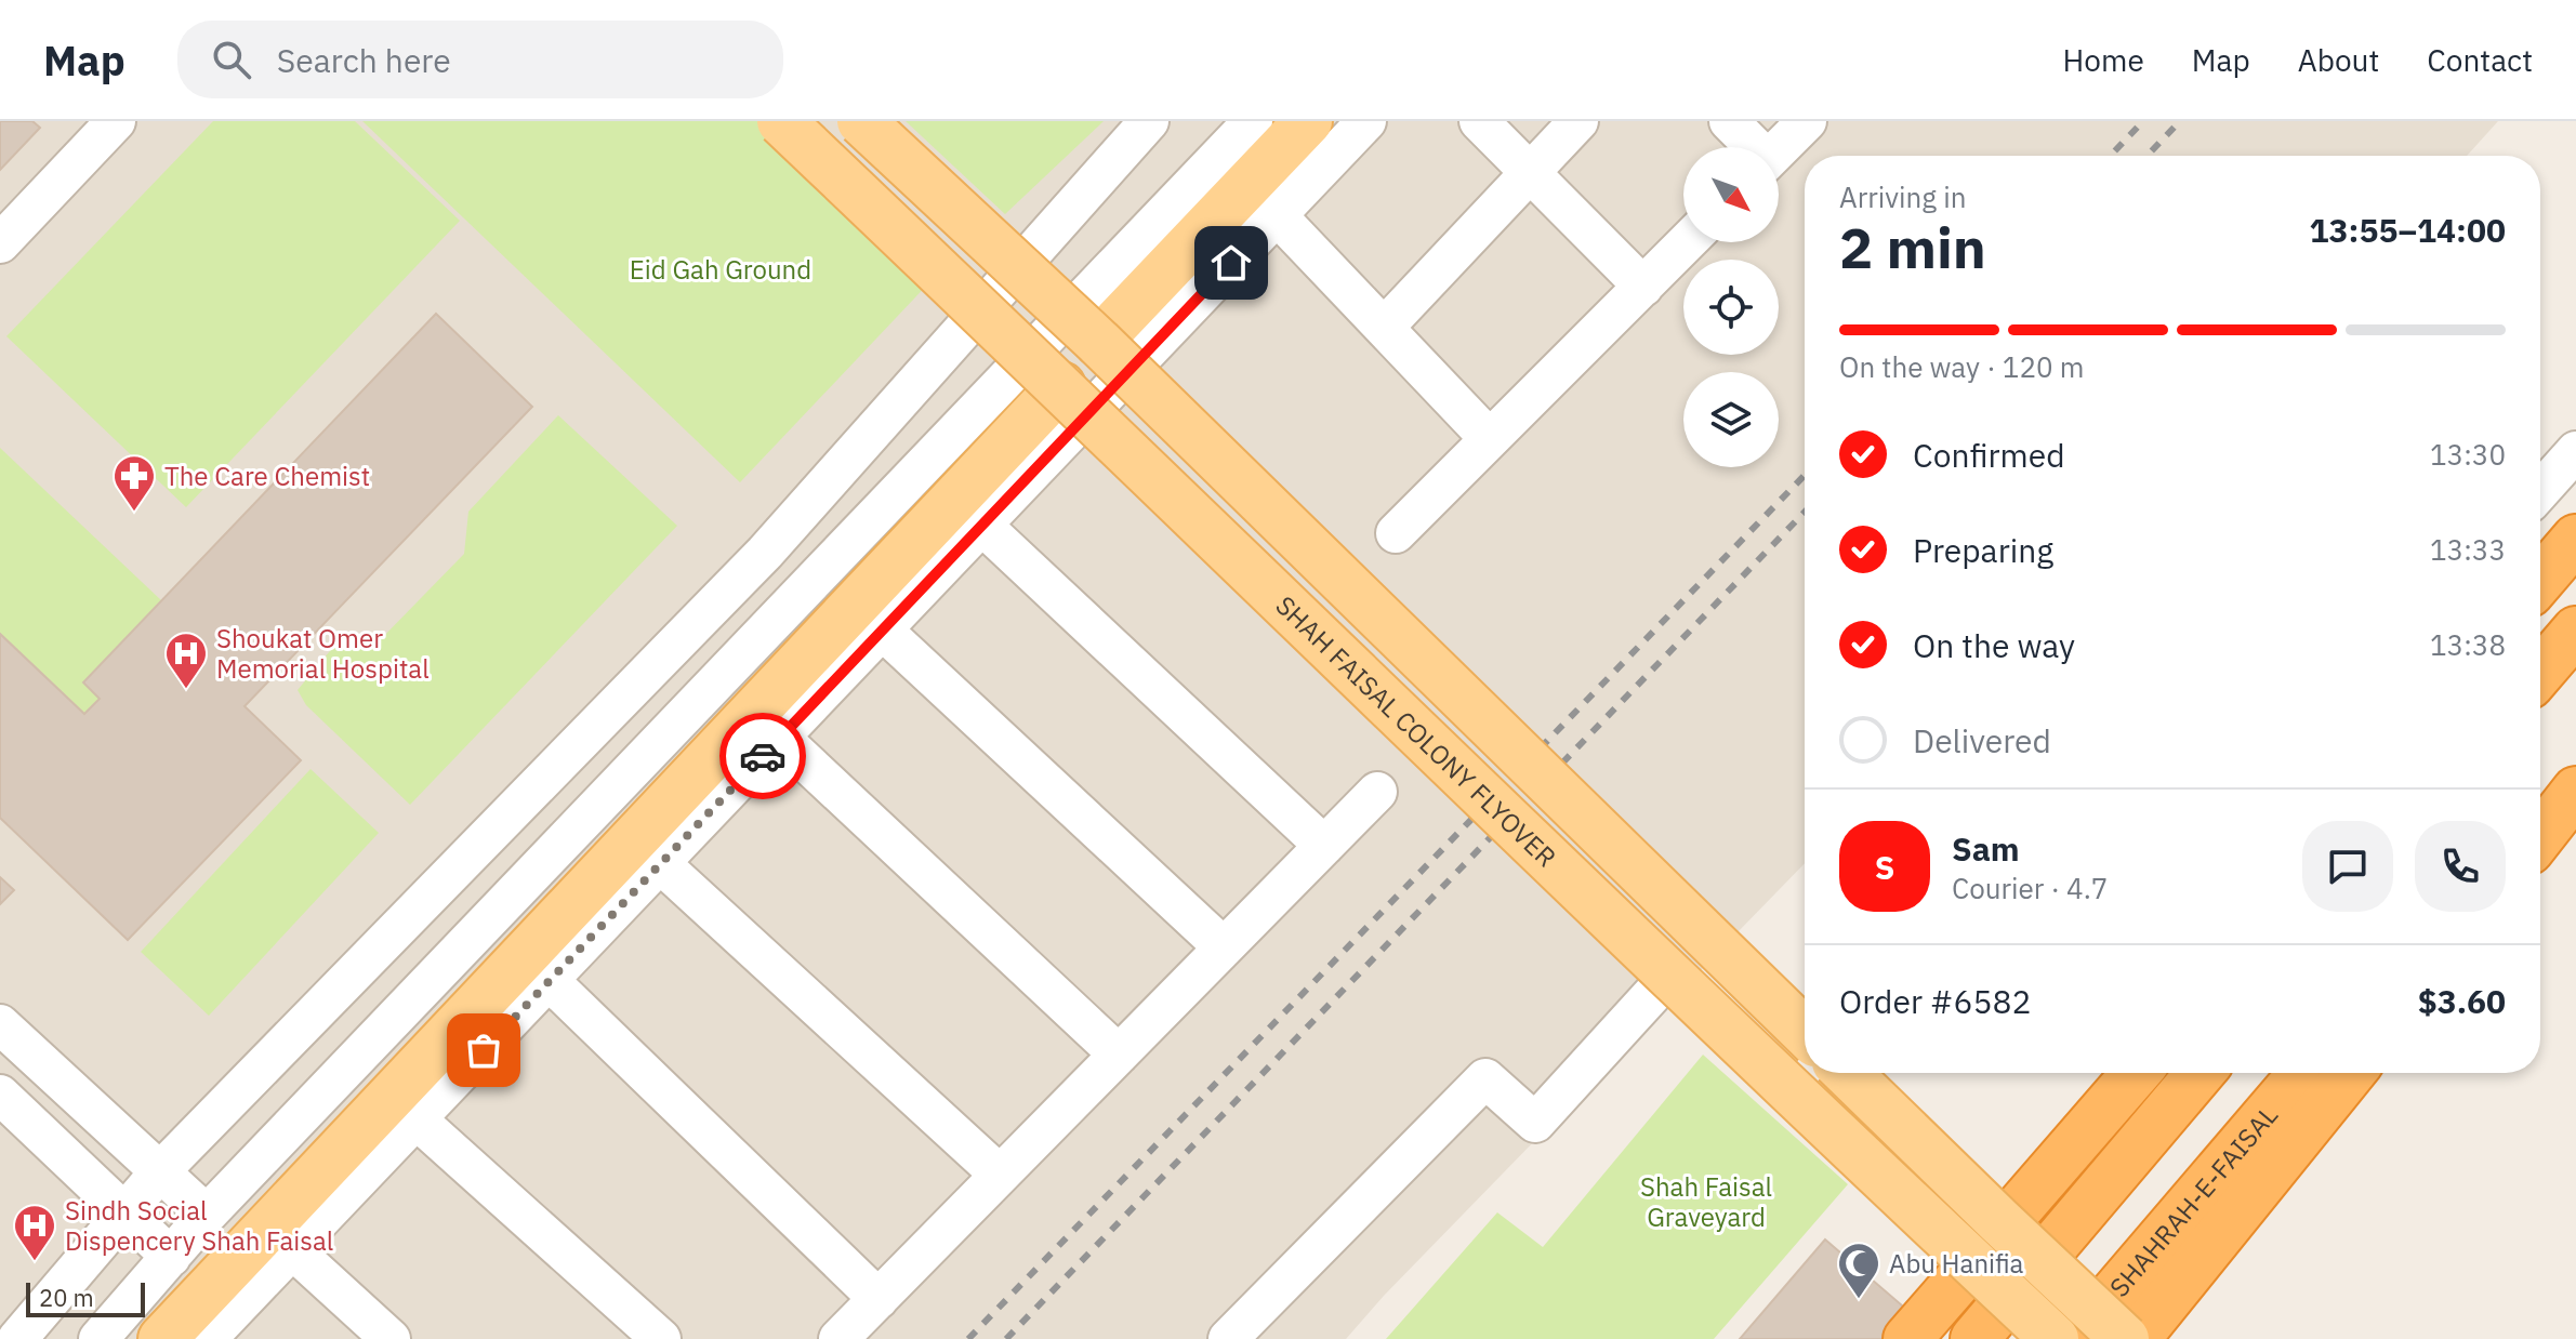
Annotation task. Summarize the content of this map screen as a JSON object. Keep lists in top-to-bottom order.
{
  "streets": {
    "highway": ["SHAHRAH-E-FAISAL"],
    "main road": ["SHAH FAISAL COLONY FLYOVER"]
  },
  "parks": ["Eid Gah Ground", "Shah Faisal Graveyard"],
  "places": {
    "pharmacy": ["The Care Chemist"],
    "hospital": ["Shoukat Omer Memorial Hospital", "Sindh Social Dispencery Shah Faisal"],
    "mosque": ["Abu Hanifia"]
  },
  "scale_bar": "20 m",
  "north": "bottom right",
  "page": {
    "header": "Map",
    "search": "Search here",
    "nav": [
      "Home",
      "Map",
      "About",
      "Contact"
    ],
    "heading": ["2 min", "Arriving in", "13:55–14:00"],
    "panel": [
      "Sam",
      "Courier · 4.7",
      "Order #6582",
      "$3.60"
    ],
    "bar": "On the way · 120 m",
    "list": [
      ["Confirmed", "13:30"],
      ["Preparing", "13:33"],
      ["On the way", "13:38"],
      "Delivered"
    ],
    "round": "S",
    "scale": "20 m"
  }
}
